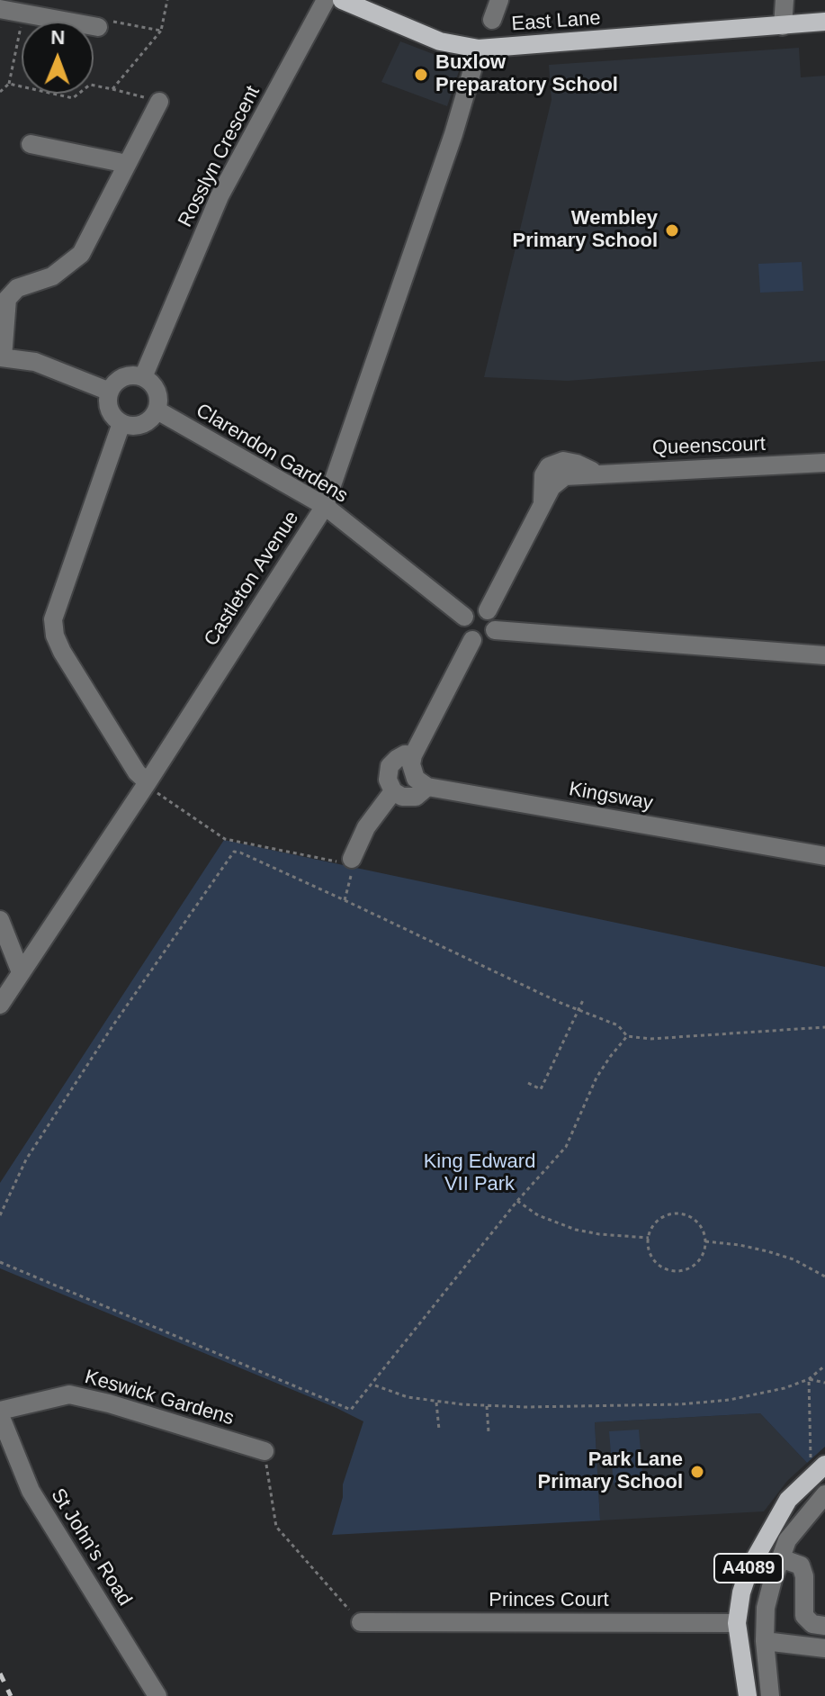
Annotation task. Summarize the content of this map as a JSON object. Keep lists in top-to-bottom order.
{
  "streets": {
    "main road": ["East Lane", "A4089"],
    "street": [
      "Rosslyn Crescent",
      "Queenscourt",
      "Clarendon Gardens",
      "Castleton Avenue",
      "Kingsway",
      "Keswick Gardens",
      "St John's Road",
      "Princes Court"
    ]
  },
  "crossings": [
    ["East Lane", "Castleton Avenue"],
    ["Rosslyn Crescent", "Clarendon Gardens"],
    ["Queenscourt", "Clarendon Gardens"],
    ["Clarendon Gardens", "Castleton Avenue"],
    ["Keswick Gardens", "St John's Road"],
    ["A4089", "Princes Court"]
  ],
  "parks": ["King Edward VII Park"],
  "places": ["Buxlow Preparatory School", "Wembley Primary School", "Park Lane Primary School"],
  "north": "top"
}
